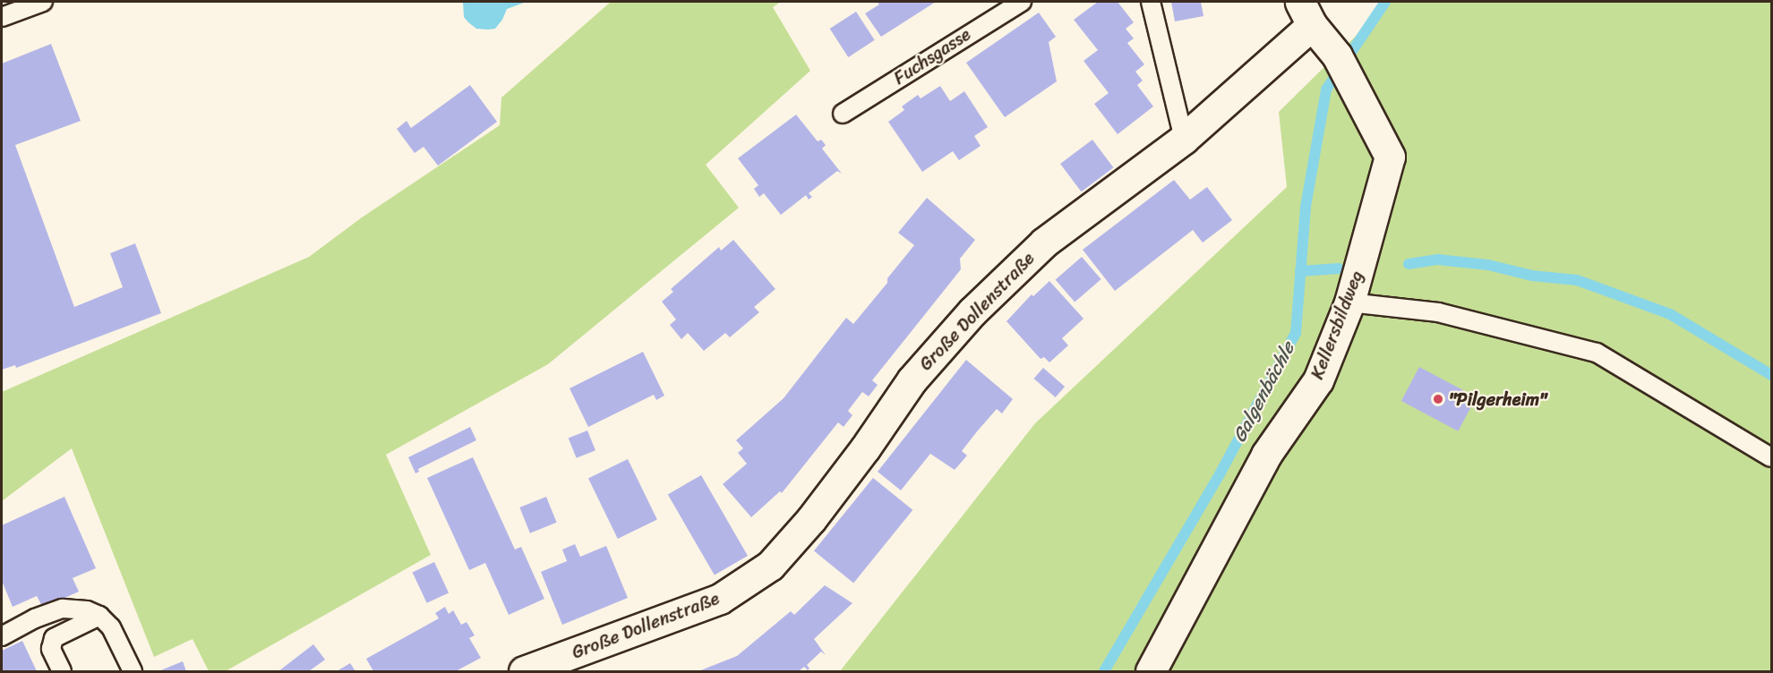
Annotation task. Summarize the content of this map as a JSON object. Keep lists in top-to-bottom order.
{
  "streets": {
    "street": ["Große Dollenstraße", "Kellersbildweg"],
    "lane": ["Fuchsgasse"]
  },
  "crossings": [
    ["Große Dollenstraße", "Kellersbildweg"]
  ],
  "water": ["Galgenbächle"],
  "places": ["\"Pilgerheim\""]
}
